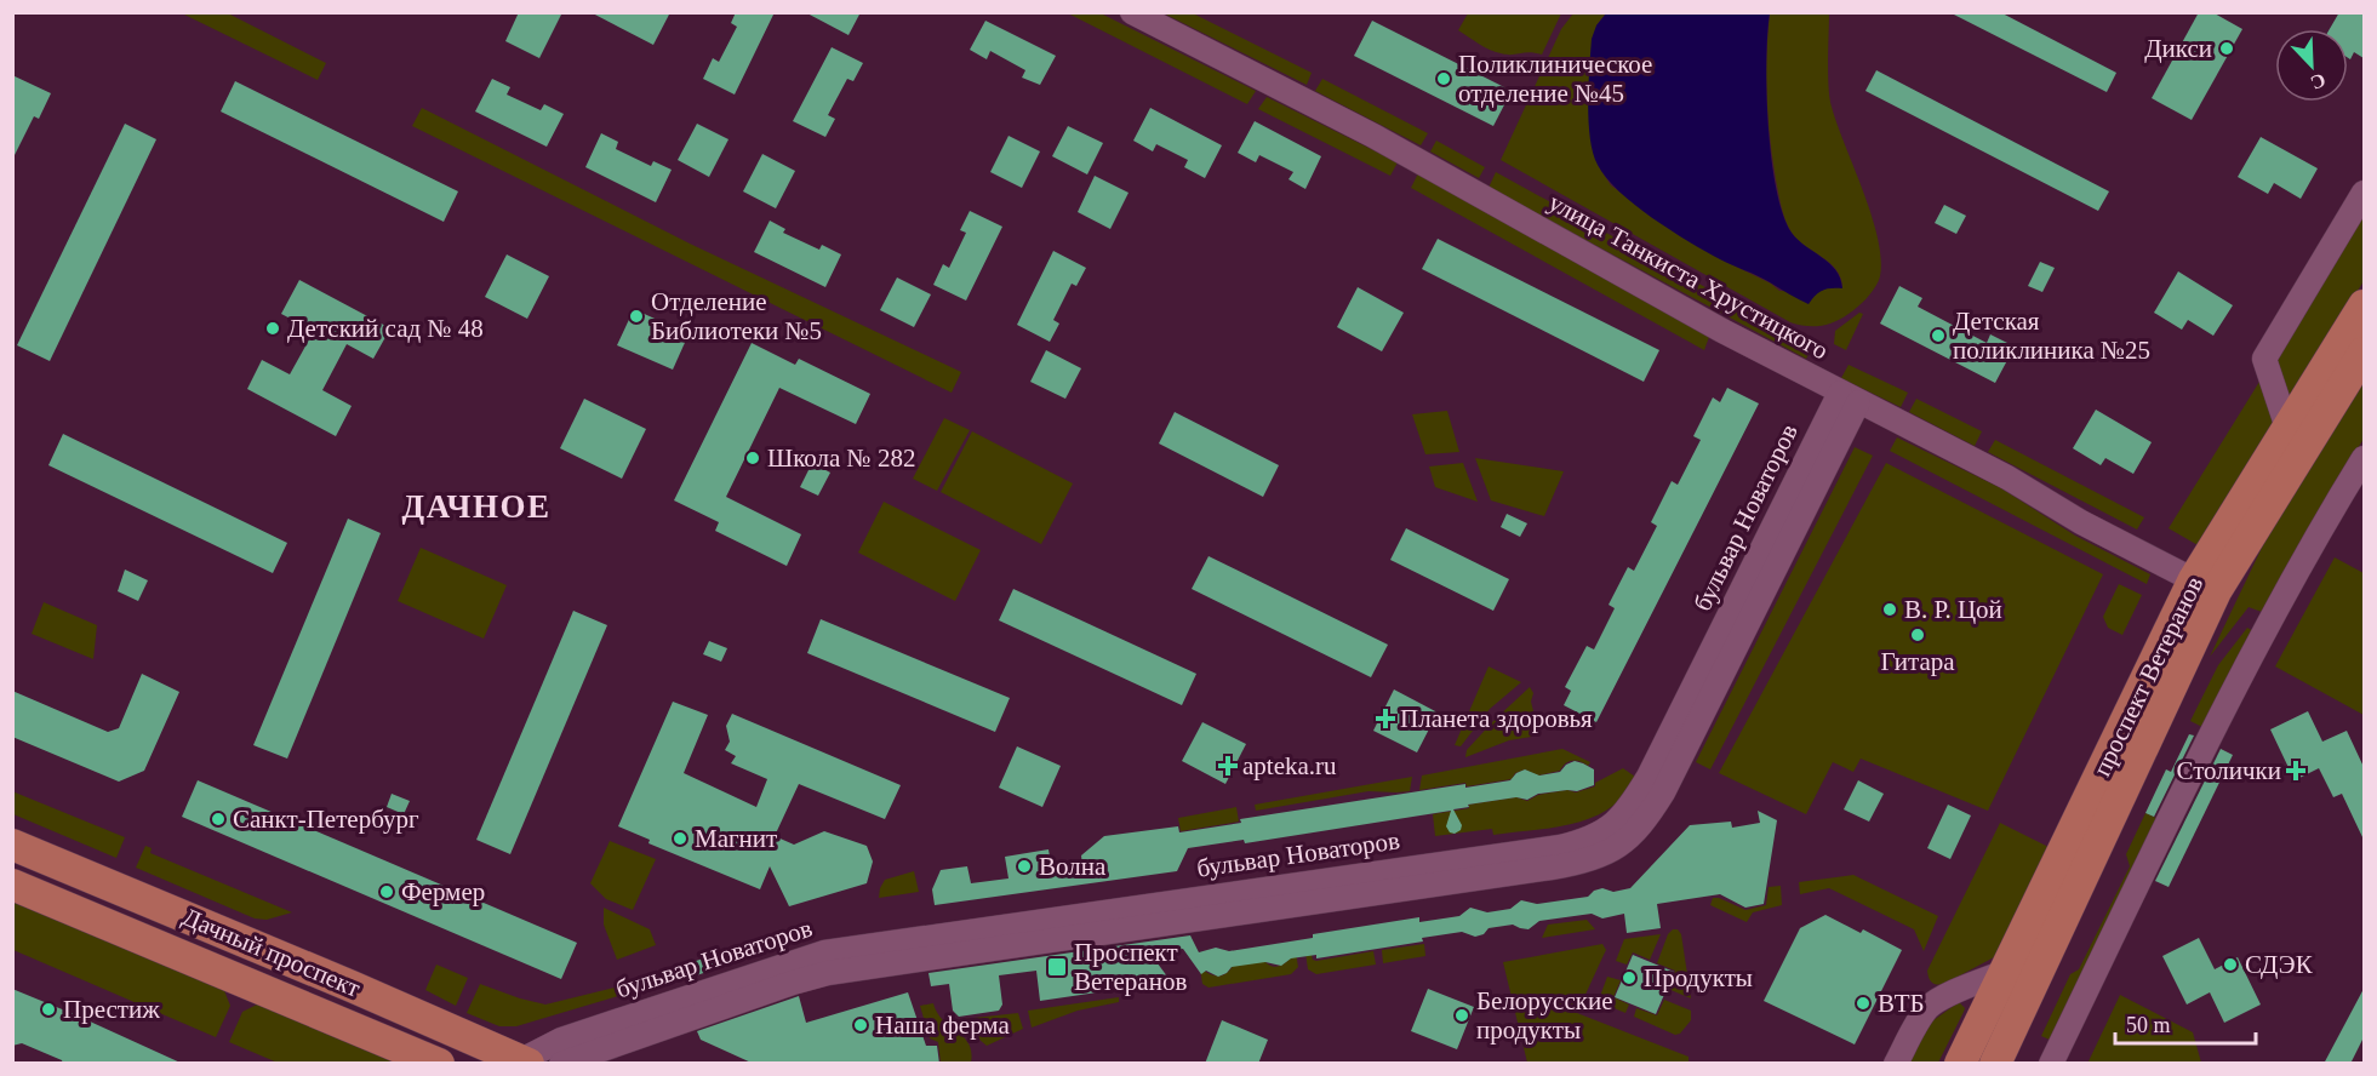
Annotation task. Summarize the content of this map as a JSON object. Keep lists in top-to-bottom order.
{
  "streets": {
    "main road": ["проспект Ветеранов", "Дачный проспект"],
    "street": ["улица Танкиста Хрустицкого", "бульвар Новаторов"]
  },
  "crossings": [
    ["улица Танкиста Хрустицкого", "бульвар Новаторов"],
    ["улица Танкиста Хрустицкого", "проспект Ветеранов"],
    ["бульвар Новаторов", "Дачный проспект"]
  ],
  "districts": ["ДАЧНОЕ"],
  "places": {
    "other": [
      "Дикси",
      "Поликлиническое отделение №45",
      "Отделение Библиотеки №5",
      "Детский сад № 48",
      "Детская поликлиника №25",
      "Школа № 282",
      "В. Р. Цой",
      "Гитара",
      "Санкт-Петербург",
      "Магнит",
      "Волна",
      "Фермер",
      "СДЭК",
      "Продукты",
      "ВТБ",
      "Престиж",
      "Белорусские продукты",
      "Наша ферма"
    ],
    "health": ["Планета здоровья", "apteka.ru", "Столички"],
    "transit": ["Проспект Ветеранов"]
  },
  "scale_bar": "50 m",
  "north": "bottom right"
}
